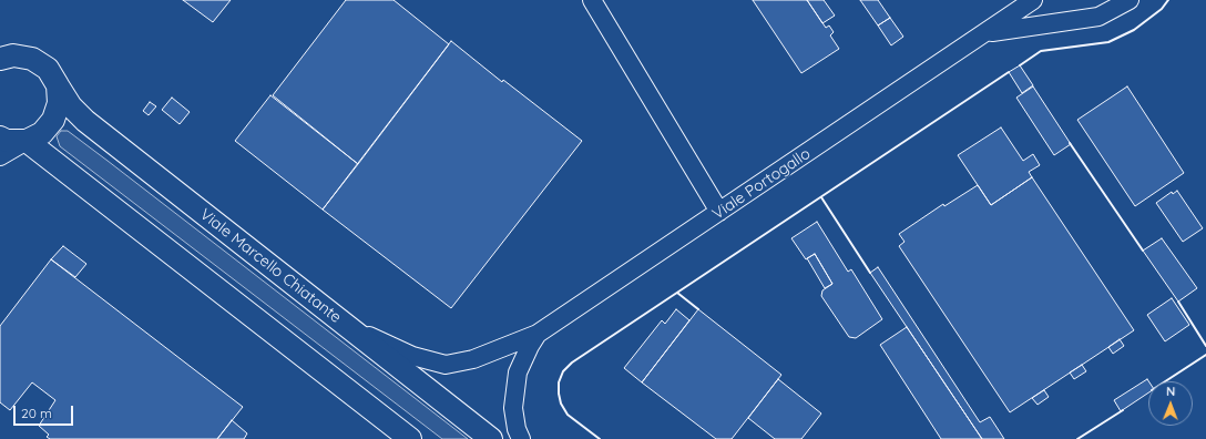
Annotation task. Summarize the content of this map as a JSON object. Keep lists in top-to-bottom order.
{
  "streets": {
    "street": ["Viale Portogallo", "Viale Marcello Chiatante"]
  },
  "crossings": [
    ["Viale Portogallo", "Viale Marcello Chiatante"]
  ],
  "scale_bar": "20 m",
  "north": "top"
}
